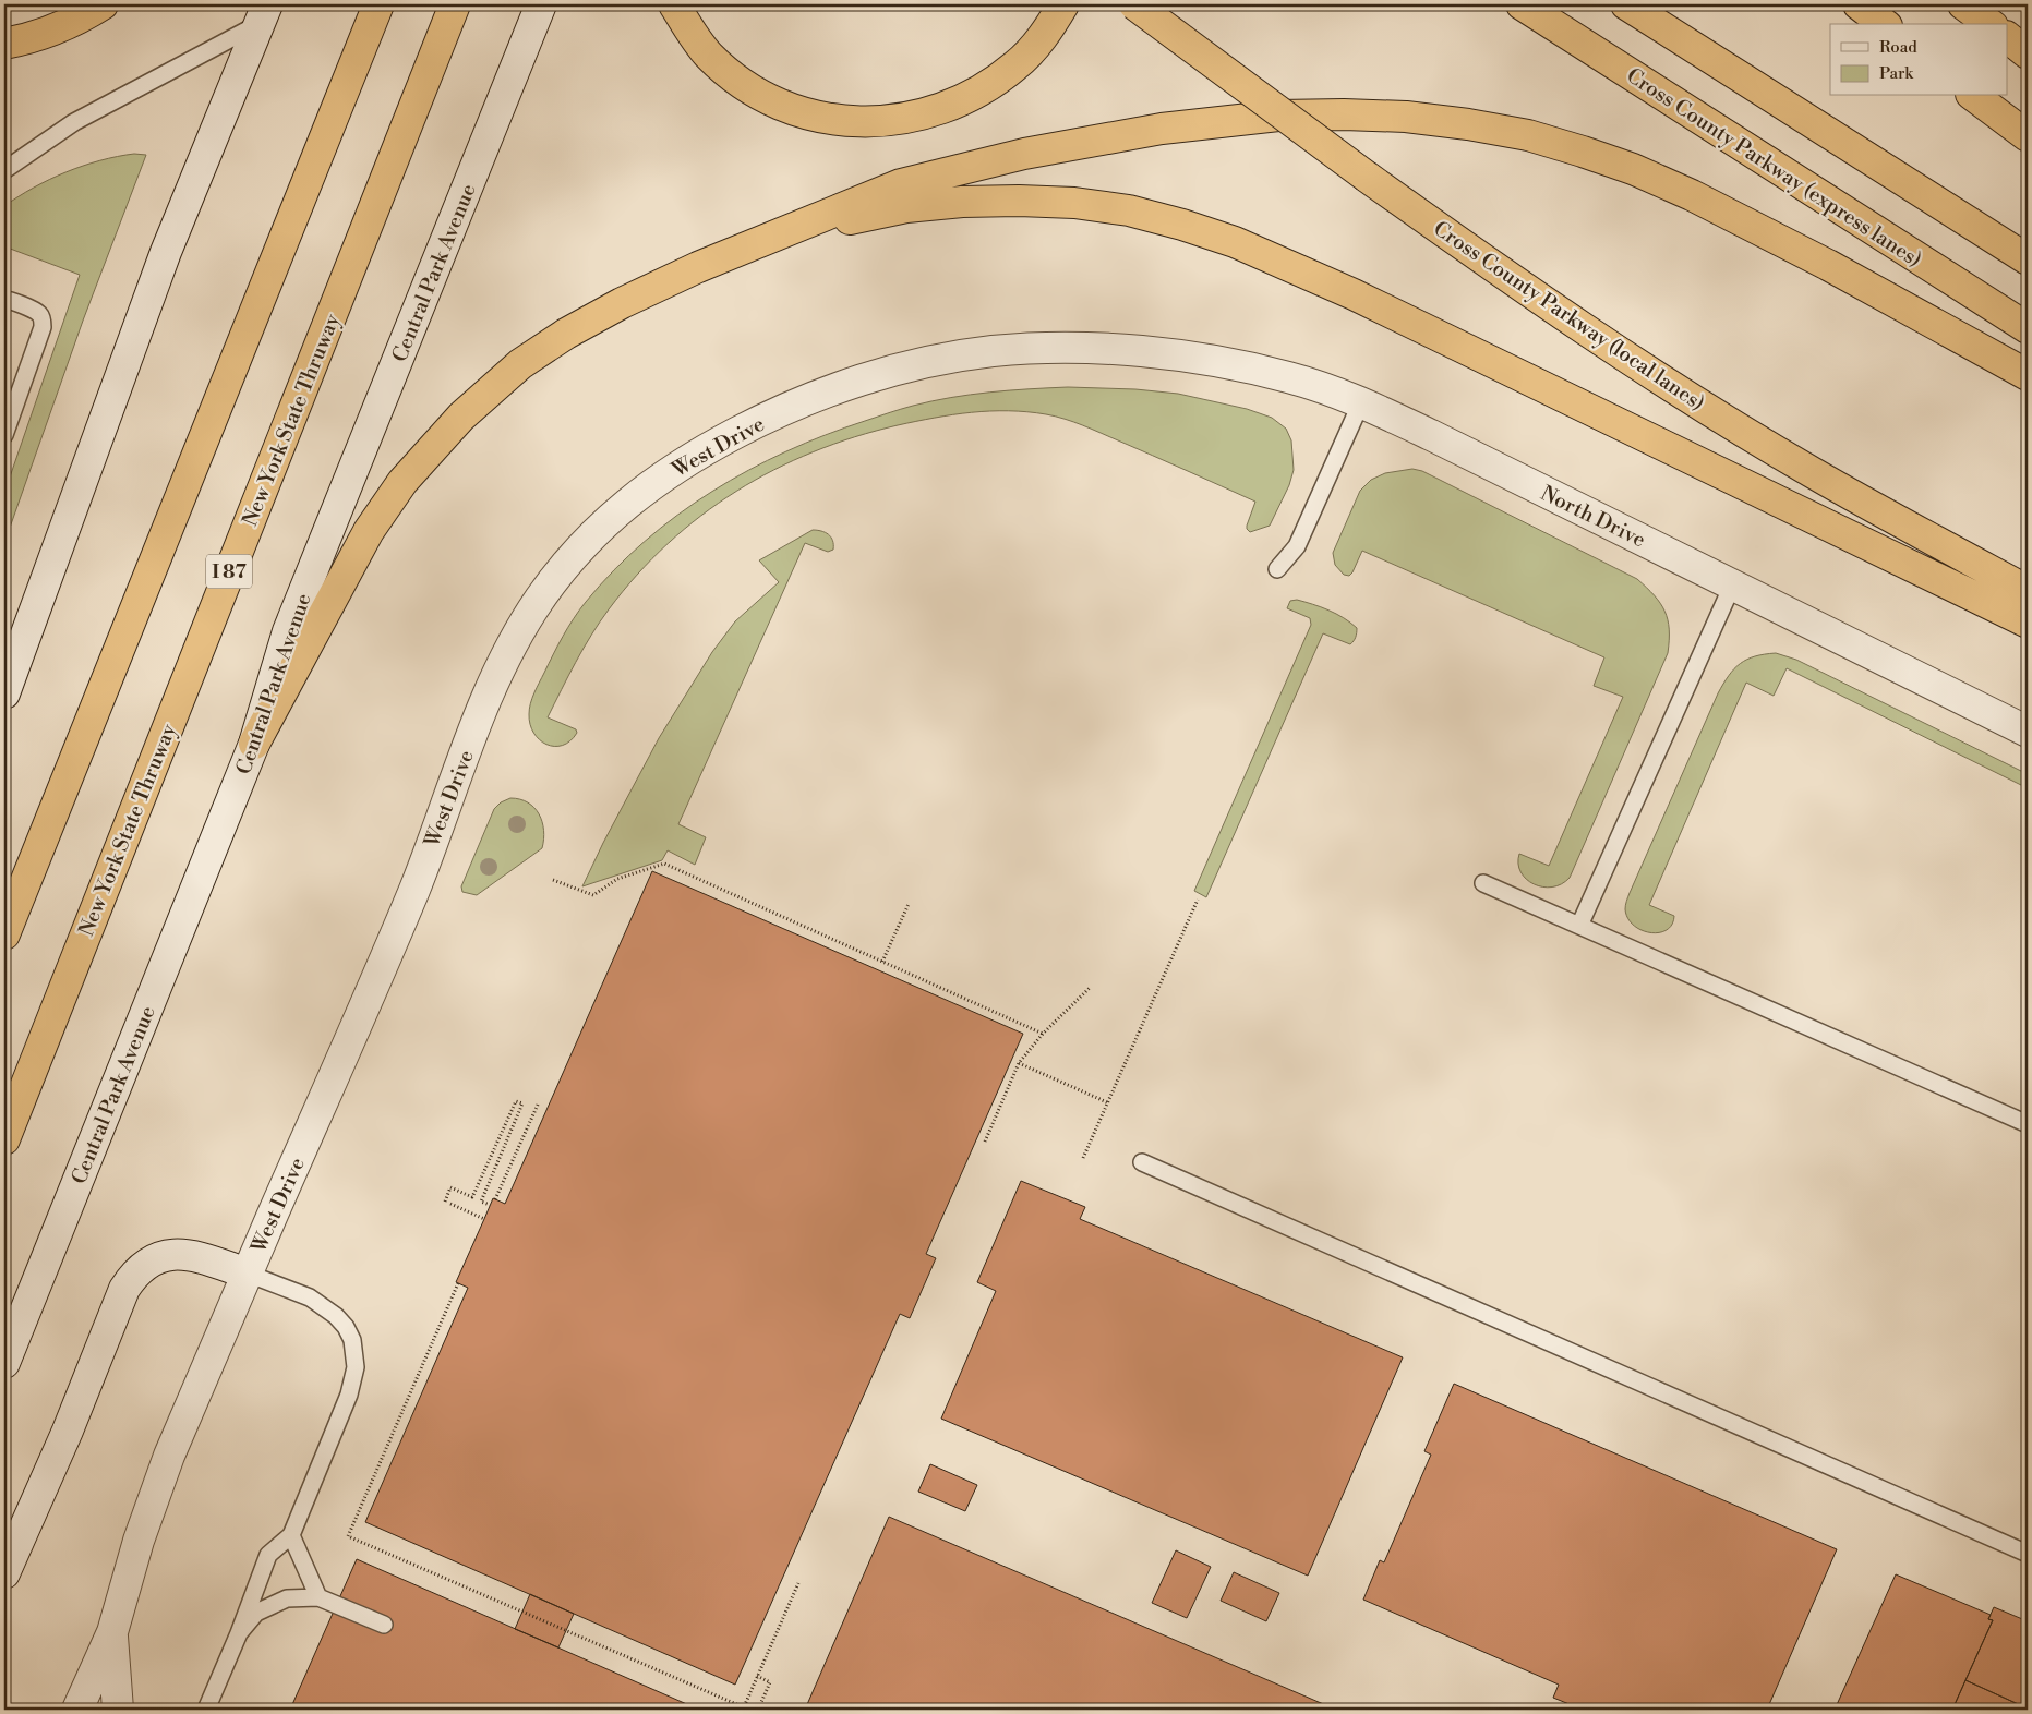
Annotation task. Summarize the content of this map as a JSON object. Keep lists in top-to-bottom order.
{
  "streets": {
    "highway": [
      "Cross County Parkway (express lanes)",
      "Cross County Parkway (local lanes)",
      "New York State Thruway",
      "I 87"
    ],
    "street": ["Central Park Avenue", "West Drive", "North Drive"]
  },
  "crossings": [
    ["West Drive", "North Drive"]
  ],
  "legend": ["Road", "Park"]
}
